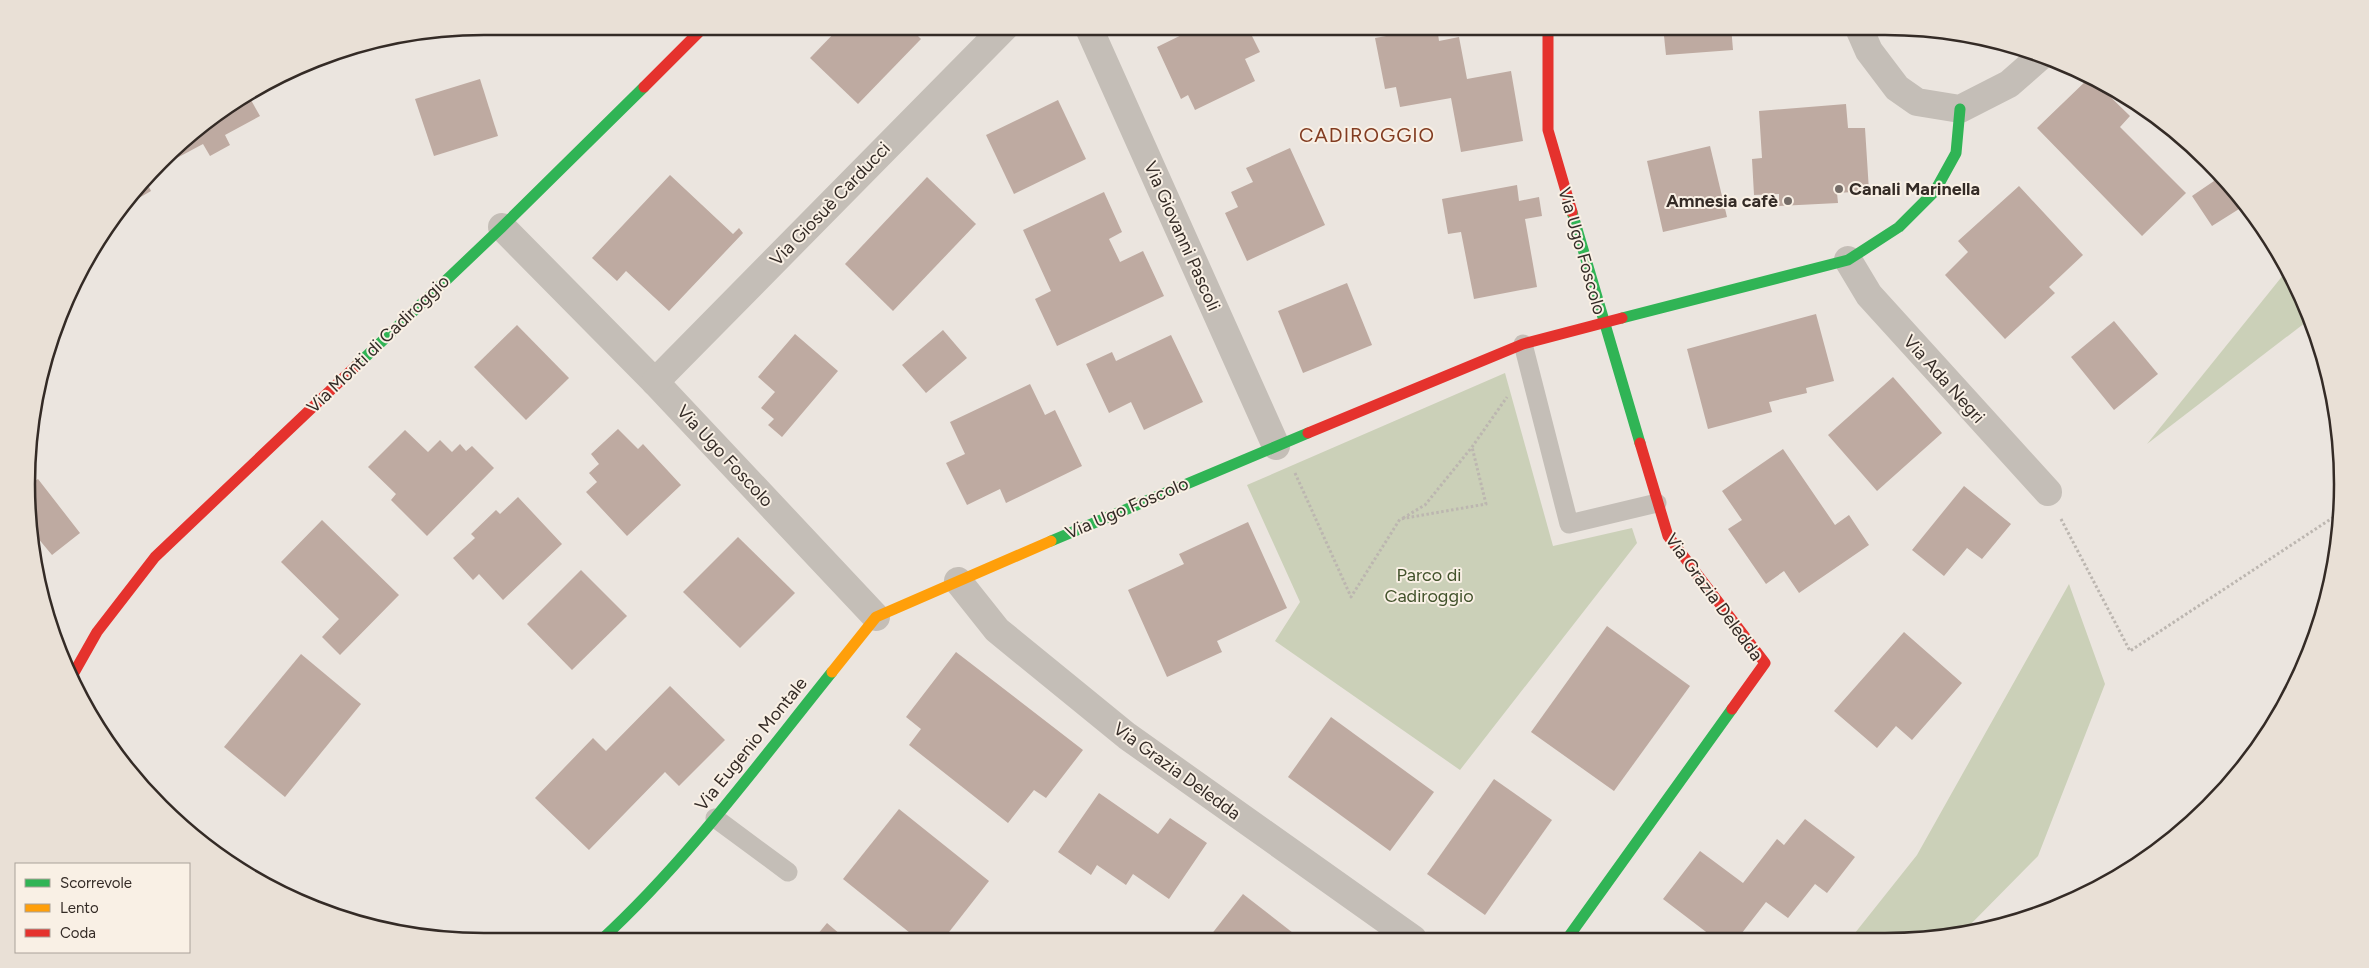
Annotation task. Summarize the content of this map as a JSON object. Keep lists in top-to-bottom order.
{
  "streets": {
    "street": [
      "Via Giosuè Carducci",
      "Via Giovanni Pascoli",
      "Via Ugo Foscolo",
      "Via Monti di Cadiroggio",
      "Via Ada Negri",
      "Via Grazia Deledda",
      "Via Eugenio Montale"
    ]
  },
  "crossings": [
    ["Via Giosuè Carducci", "Via Ugo Foscolo"],
    ["Via Giovanni Pascoli", "Via Ugo Foscolo"],
    ["Via Ugo Foscolo", "Via Monti di Cadiroggio"],
    ["Via Ugo Foscolo", "Via Grazia Deledda"],
    ["Via Ugo Foscolo", "Via Eugenio Montale"]
  ],
  "districts": ["CADIROGGIO"],
  "parks": ["Parco di Cadiroggio"],
  "places": ["Canali Marinella", "Amnesia cafè"],
  "legend": ["Scorrevole", "Lento", "Coda"]
}
